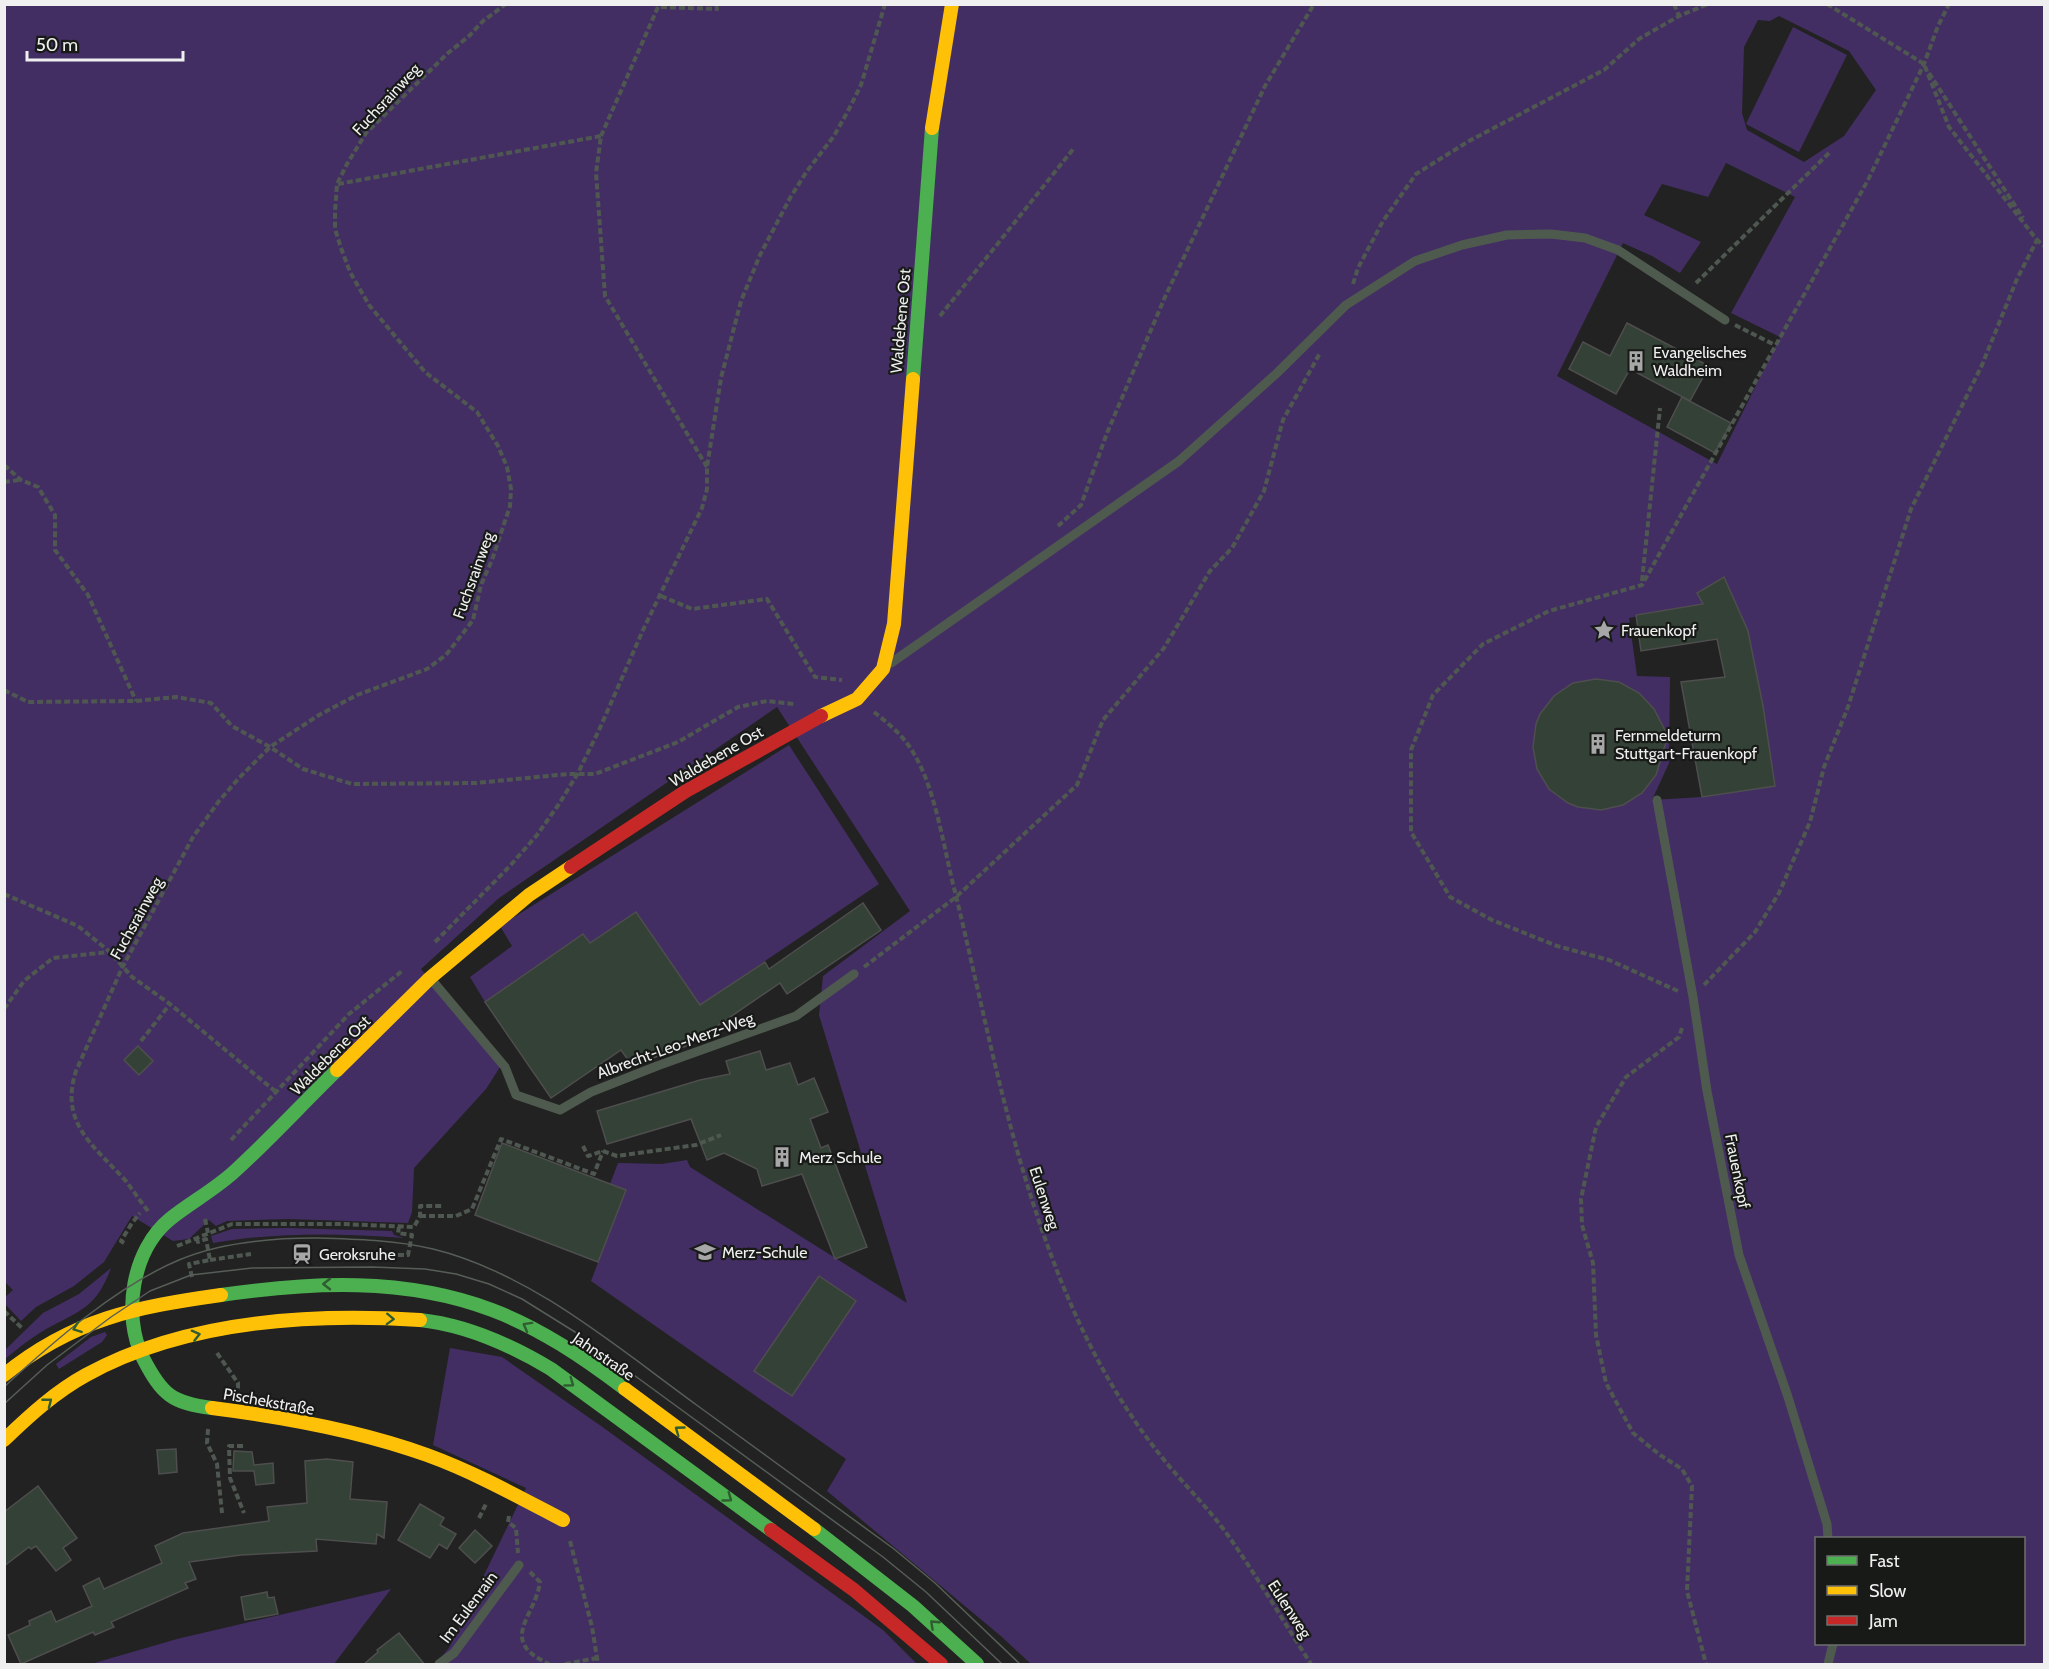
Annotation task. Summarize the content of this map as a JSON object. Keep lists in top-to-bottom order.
{
  "streets": {
    "street": ["Waldebene Ost", "Jahnstraße", "Pischekstraße"],
    "lane": ["Albrecht-Leo-Merz-Weg", "Frauenkopf", "Im Eulenrain"],
    "path": ["Fuchsrainweg", "Eulenweg"]
  },
  "crossings": [
    ["Fuchsrainweg", "Waldebene Ost"],
    ["Waldebene Ost", "Albrecht-Leo-Merz-Weg"],
    ["Waldebene Ost", "Eulenweg"],
    ["Waldebene Ost", "Jahnstraße"],
    ["Waldebene Ost", "Pischekstraße"]
  ],
  "places": {
    "building": ["Evangelisches Waldheim", "Fernmeldeturm Stuttgart-Frauenkopf", "Merz Schule"],
    "place": ["Frauenkopf"],
    "school or university": ["Merz-Schule"],
    "station": ["Geroksruhe"]
  },
  "legend": ["Fast", "Slow", "Jam"],
  "scale_bar": "50 m"
}
